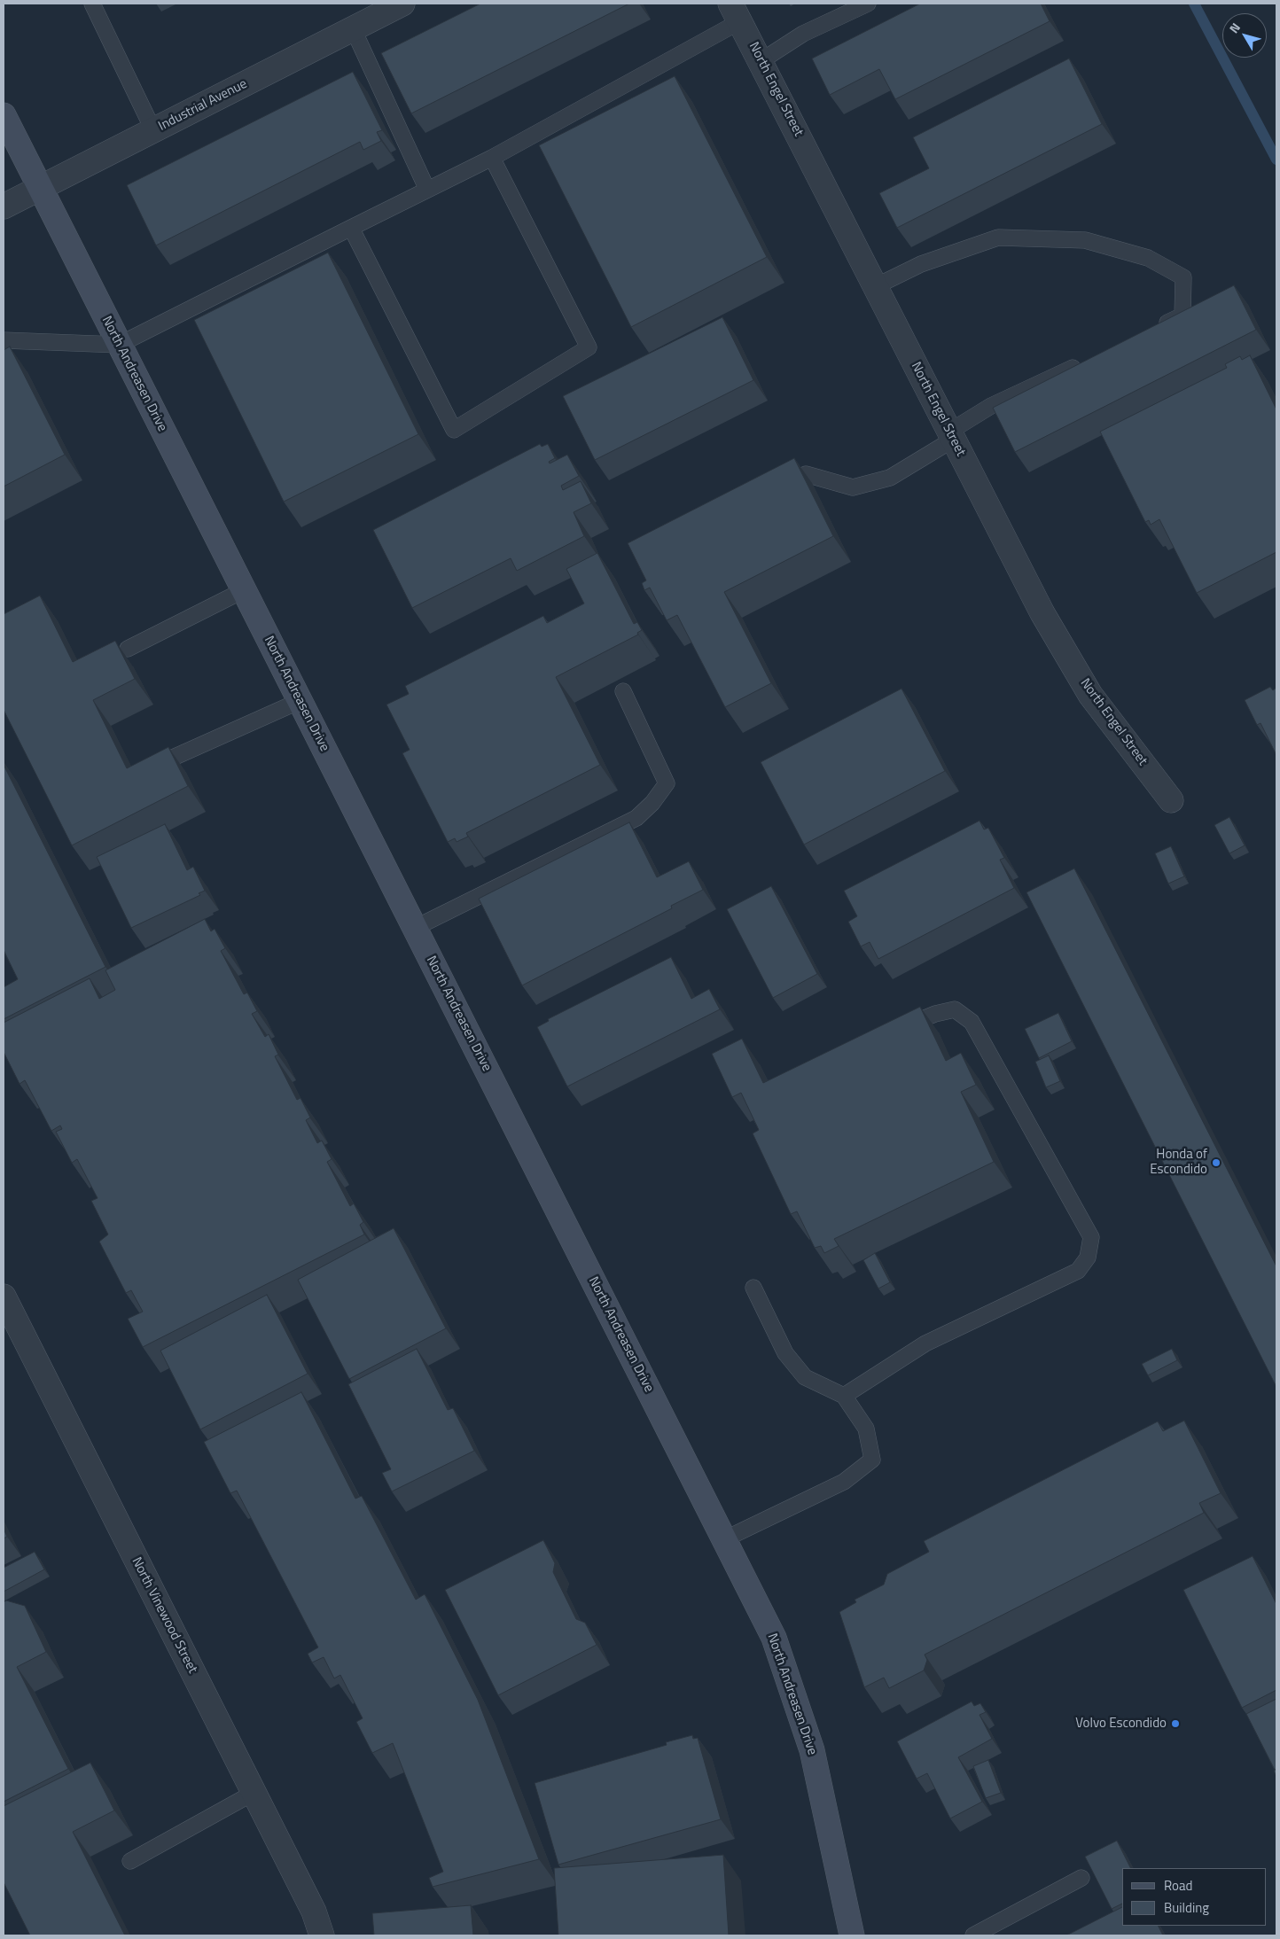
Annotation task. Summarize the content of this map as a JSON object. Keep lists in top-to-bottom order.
{
  "streets": {
    "street": [
      "North Engel Street",
      "Industrial Avenue",
      "North Andreasen Drive",
      "North Vinewood Street"
    ]
  },
  "crossings": [
    ["Industrial Avenue", "North Andreasen Drive"]
  ],
  "places": ["Honda of Escondido", "Volvo Escondido"],
  "legend": ["Road", "Building"],
  "north": "top left"
}
